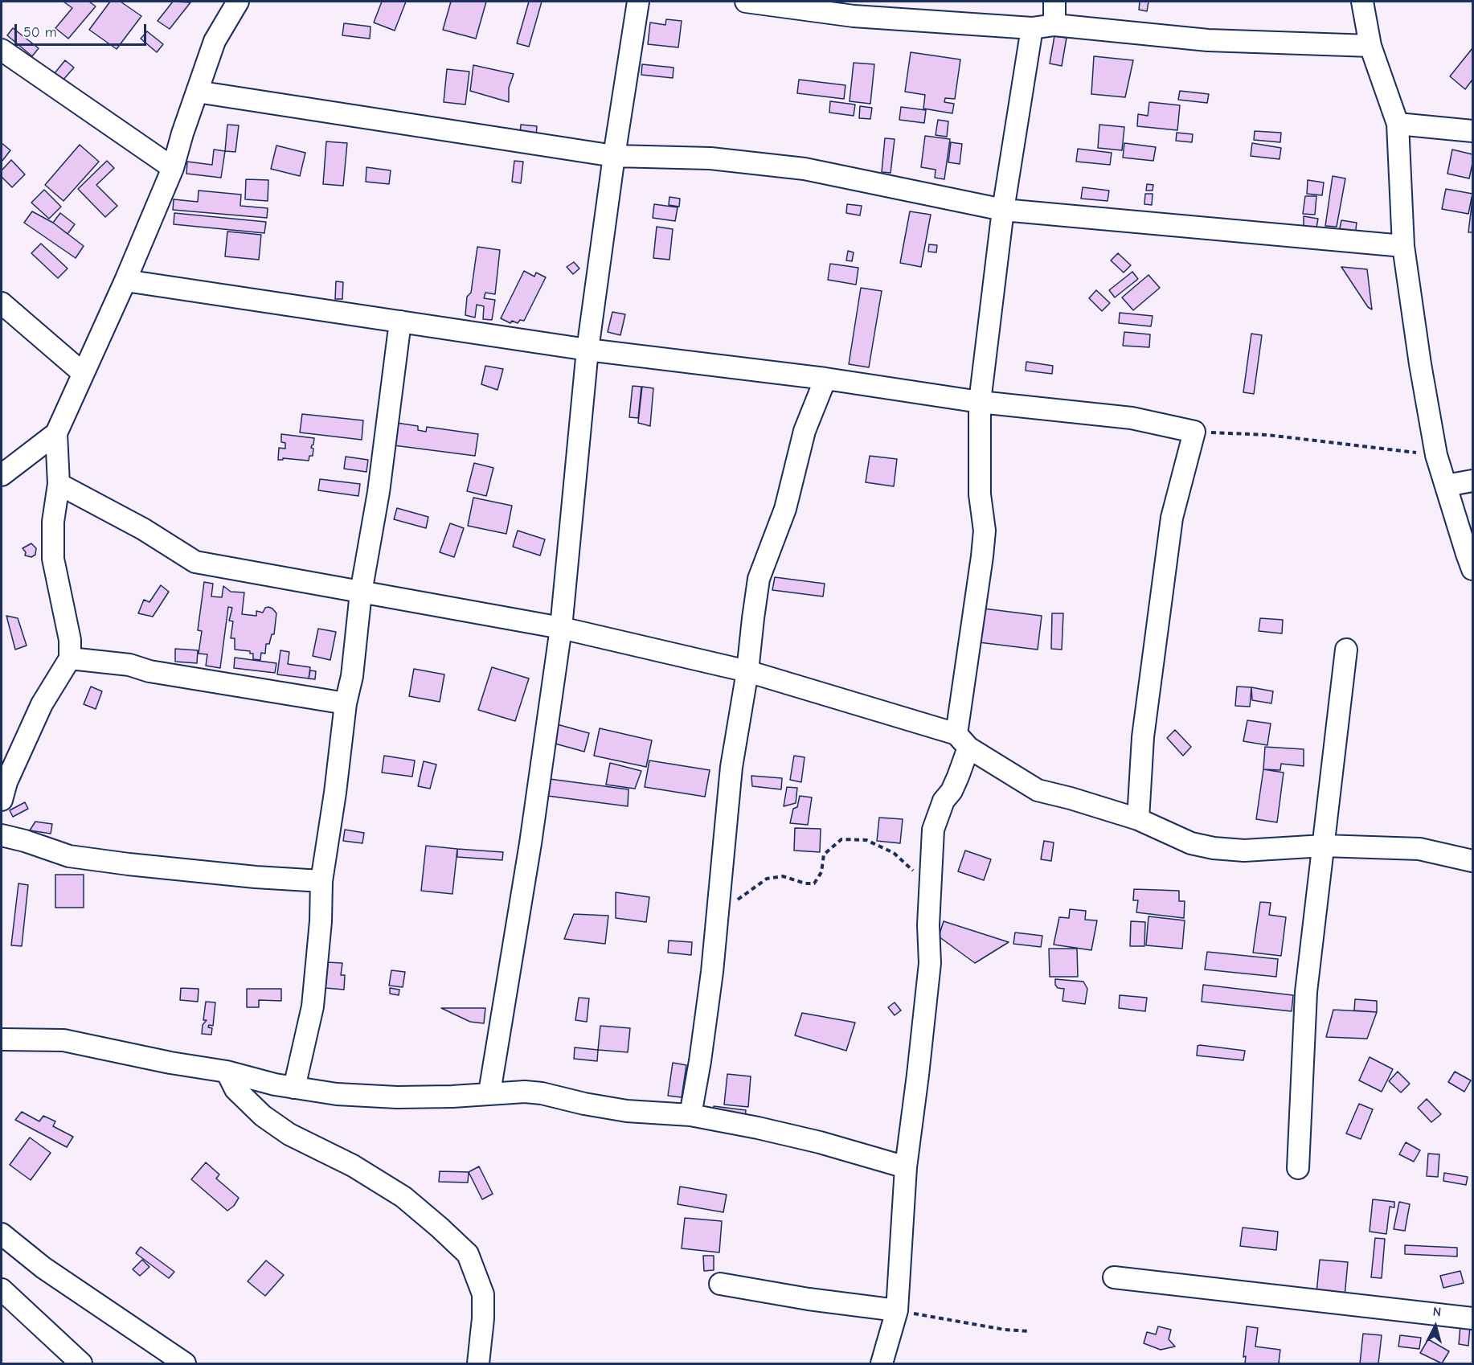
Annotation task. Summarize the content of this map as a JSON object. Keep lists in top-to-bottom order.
{
  "scale_bar": "50 m",
  "north": "top"
}
